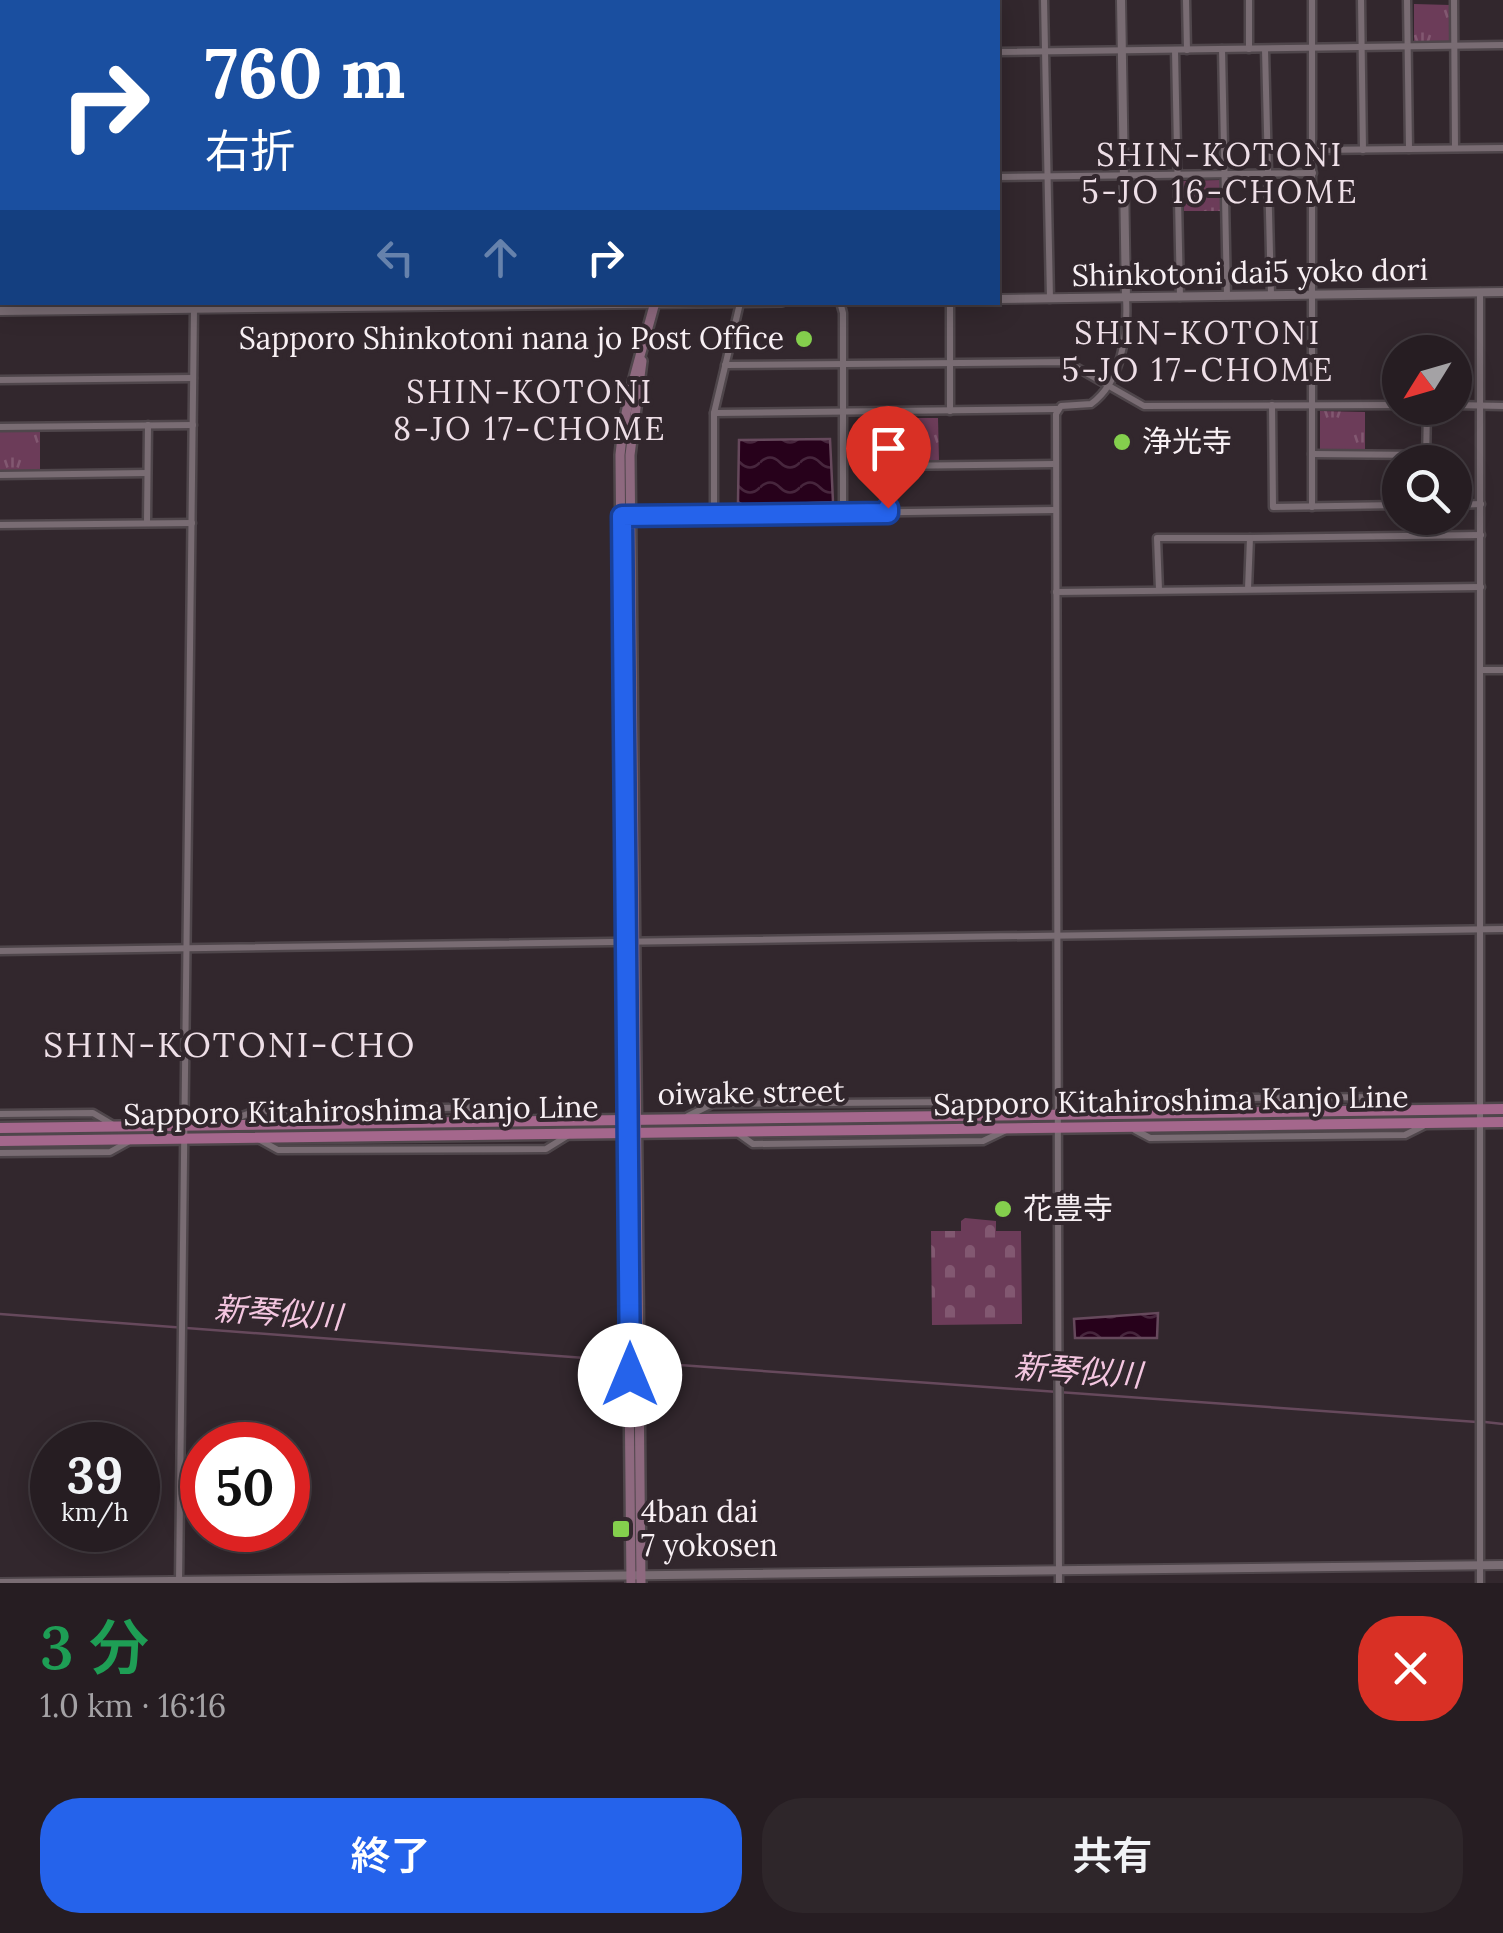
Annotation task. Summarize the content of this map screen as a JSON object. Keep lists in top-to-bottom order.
{
  "streets": {
    "main road": ["oiwake street", "Sapporo Kitahiroshima Kanjo Line"],
    "street": ["Shinkotoni dai5 yoko dori"]
  },
  "crossings": [
    ["oiwake street", "Sapporo Kitahiroshima Kanjo Line"]
  ],
  "districts": [
    "SHIN-KOTONI 5-JO 16-CHOME",
    "SHIN-KOTONI 5-JO 17-CHOME",
    "SHIN-KOTONI 8-JO 17-CHOME",
    "SHIN-KOTONI-CHO"
  ],
  "water": ["新琴似川"],
  "places": {
    "other": ["Sapporo Shinkotoni nana jo Post Office", "浄光寺", "花豊寺"],
    "transit": ["4ban dai 7 yokosen"]
  },
  "north": "bottom left",
  "page": {
    "turn": ["760 m", "右折"],
    "speed": "39 km/h",
    "limit": "50",
    "heading": ["3 分", "1.0 km · 16:16"],
    "buttons": ["終了", "共有"]
  }
}
